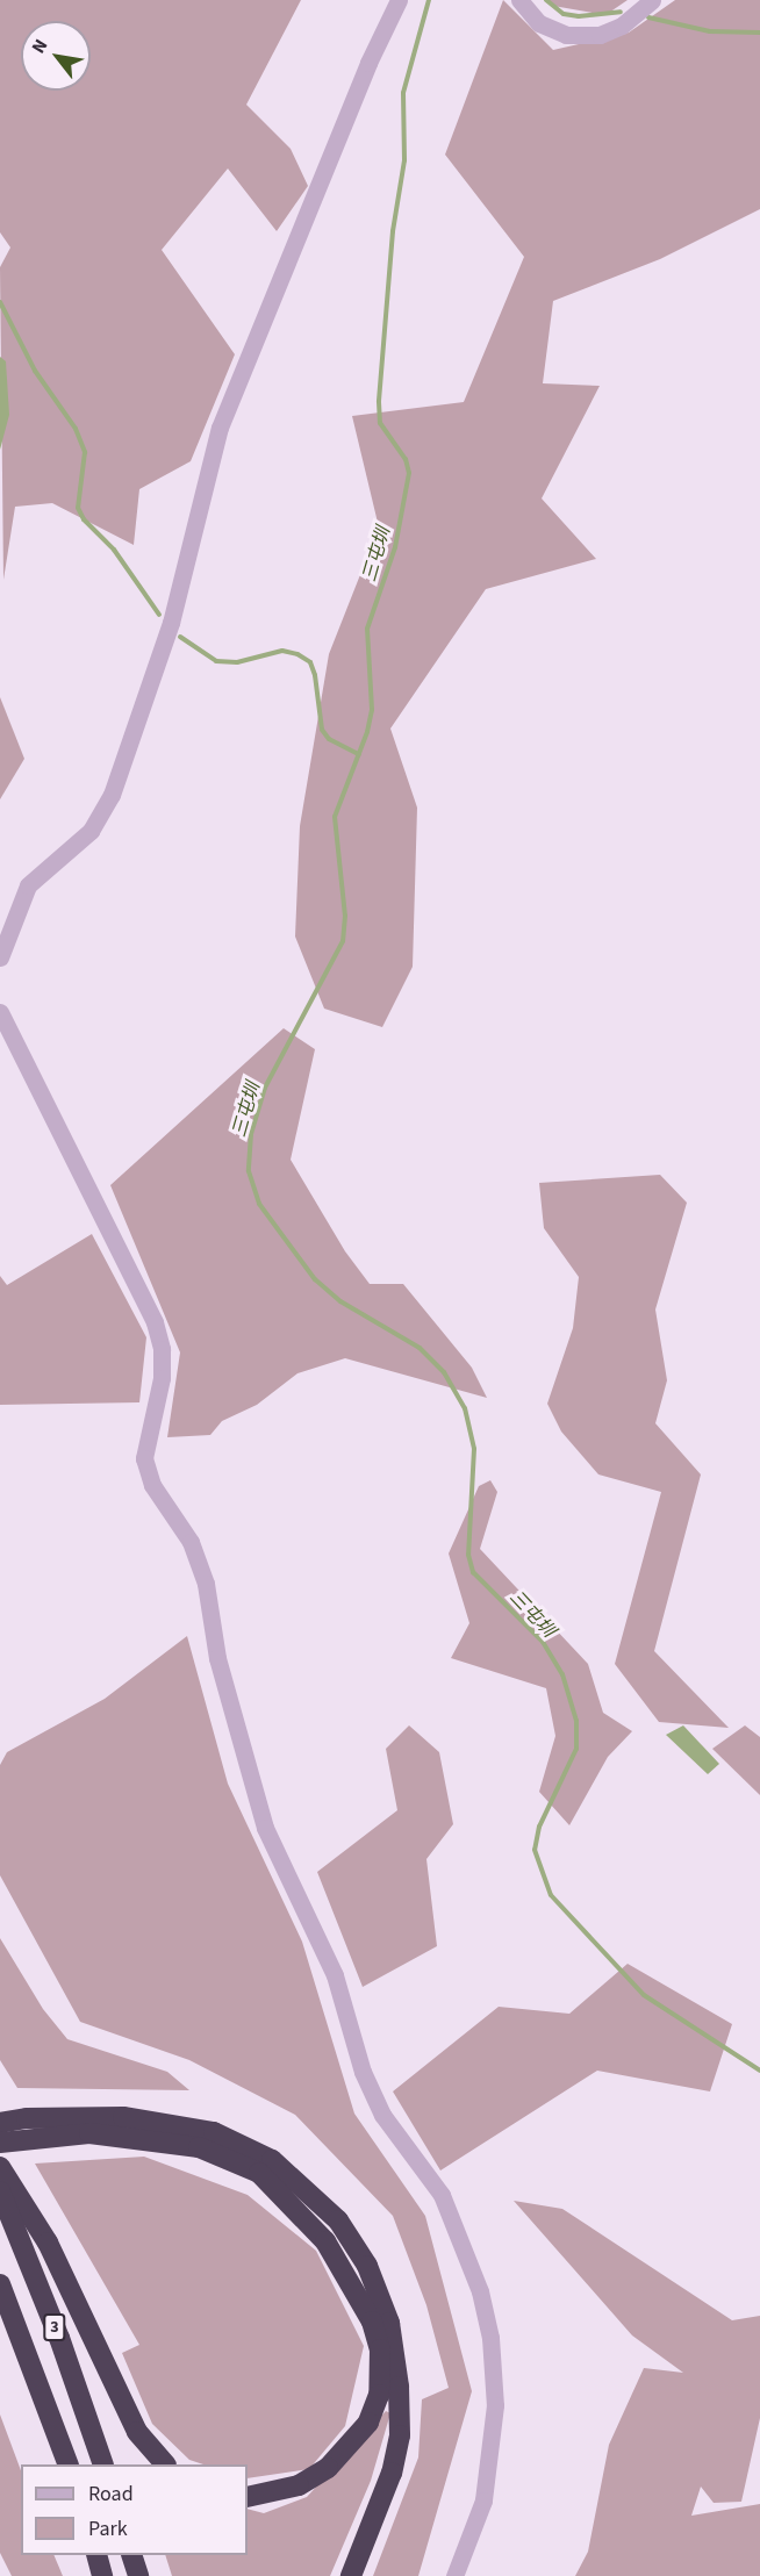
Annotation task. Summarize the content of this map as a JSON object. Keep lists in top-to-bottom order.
{
  "streets": {
    "highway": ["3"]
  },
  "water": ["三屯圳"],
  "legend": ["Road", "Park"],
  "north": "top left"
}
